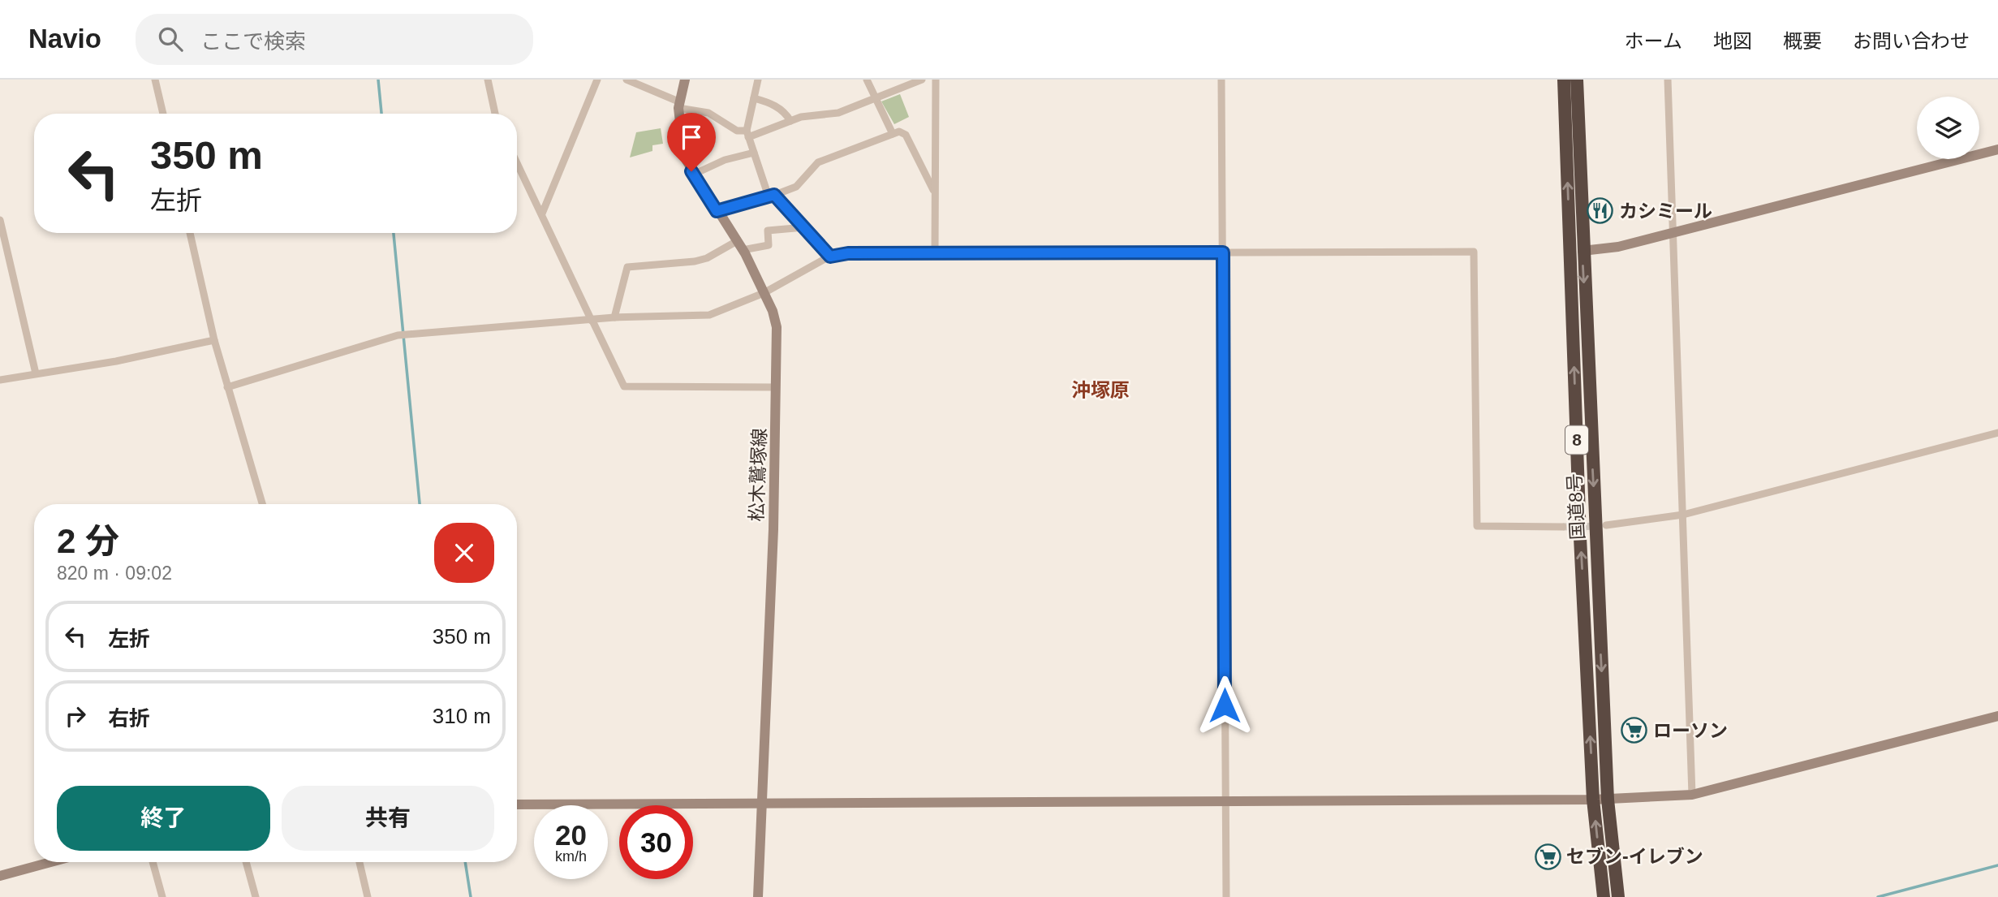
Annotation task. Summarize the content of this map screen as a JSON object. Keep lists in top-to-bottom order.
{
  "streets": {
    "highway": ["8", "国道8号"],
    "street": ["松木鷲塚線"]
  },
  "districts": ["沖塚原"],
  "places": {
    "restaurant": ["カシミール"],
    "supermarket": ["ローソン", "セブン-イレブン"]
  },
  "page": {
    "header": "Navio",
    "search": "ここで検索",
    "nav": [
      "ホーム",
      "地図",
      "概要",
      "お問い合わせ"
    ],
    "turn": ["350 m", "左折"],
    "heading": ["2 分", "820 m · 09:02"],
    "list": [
      {
        "name": "左折",
        "value": "350 m"
      },
      {
        "name": "右折",
        "value": "310 m"
      }
    ],
    "buttons": ["終了", "共有"],
    "speed": "20 km/h",
    "limit": "30"
  }
}
